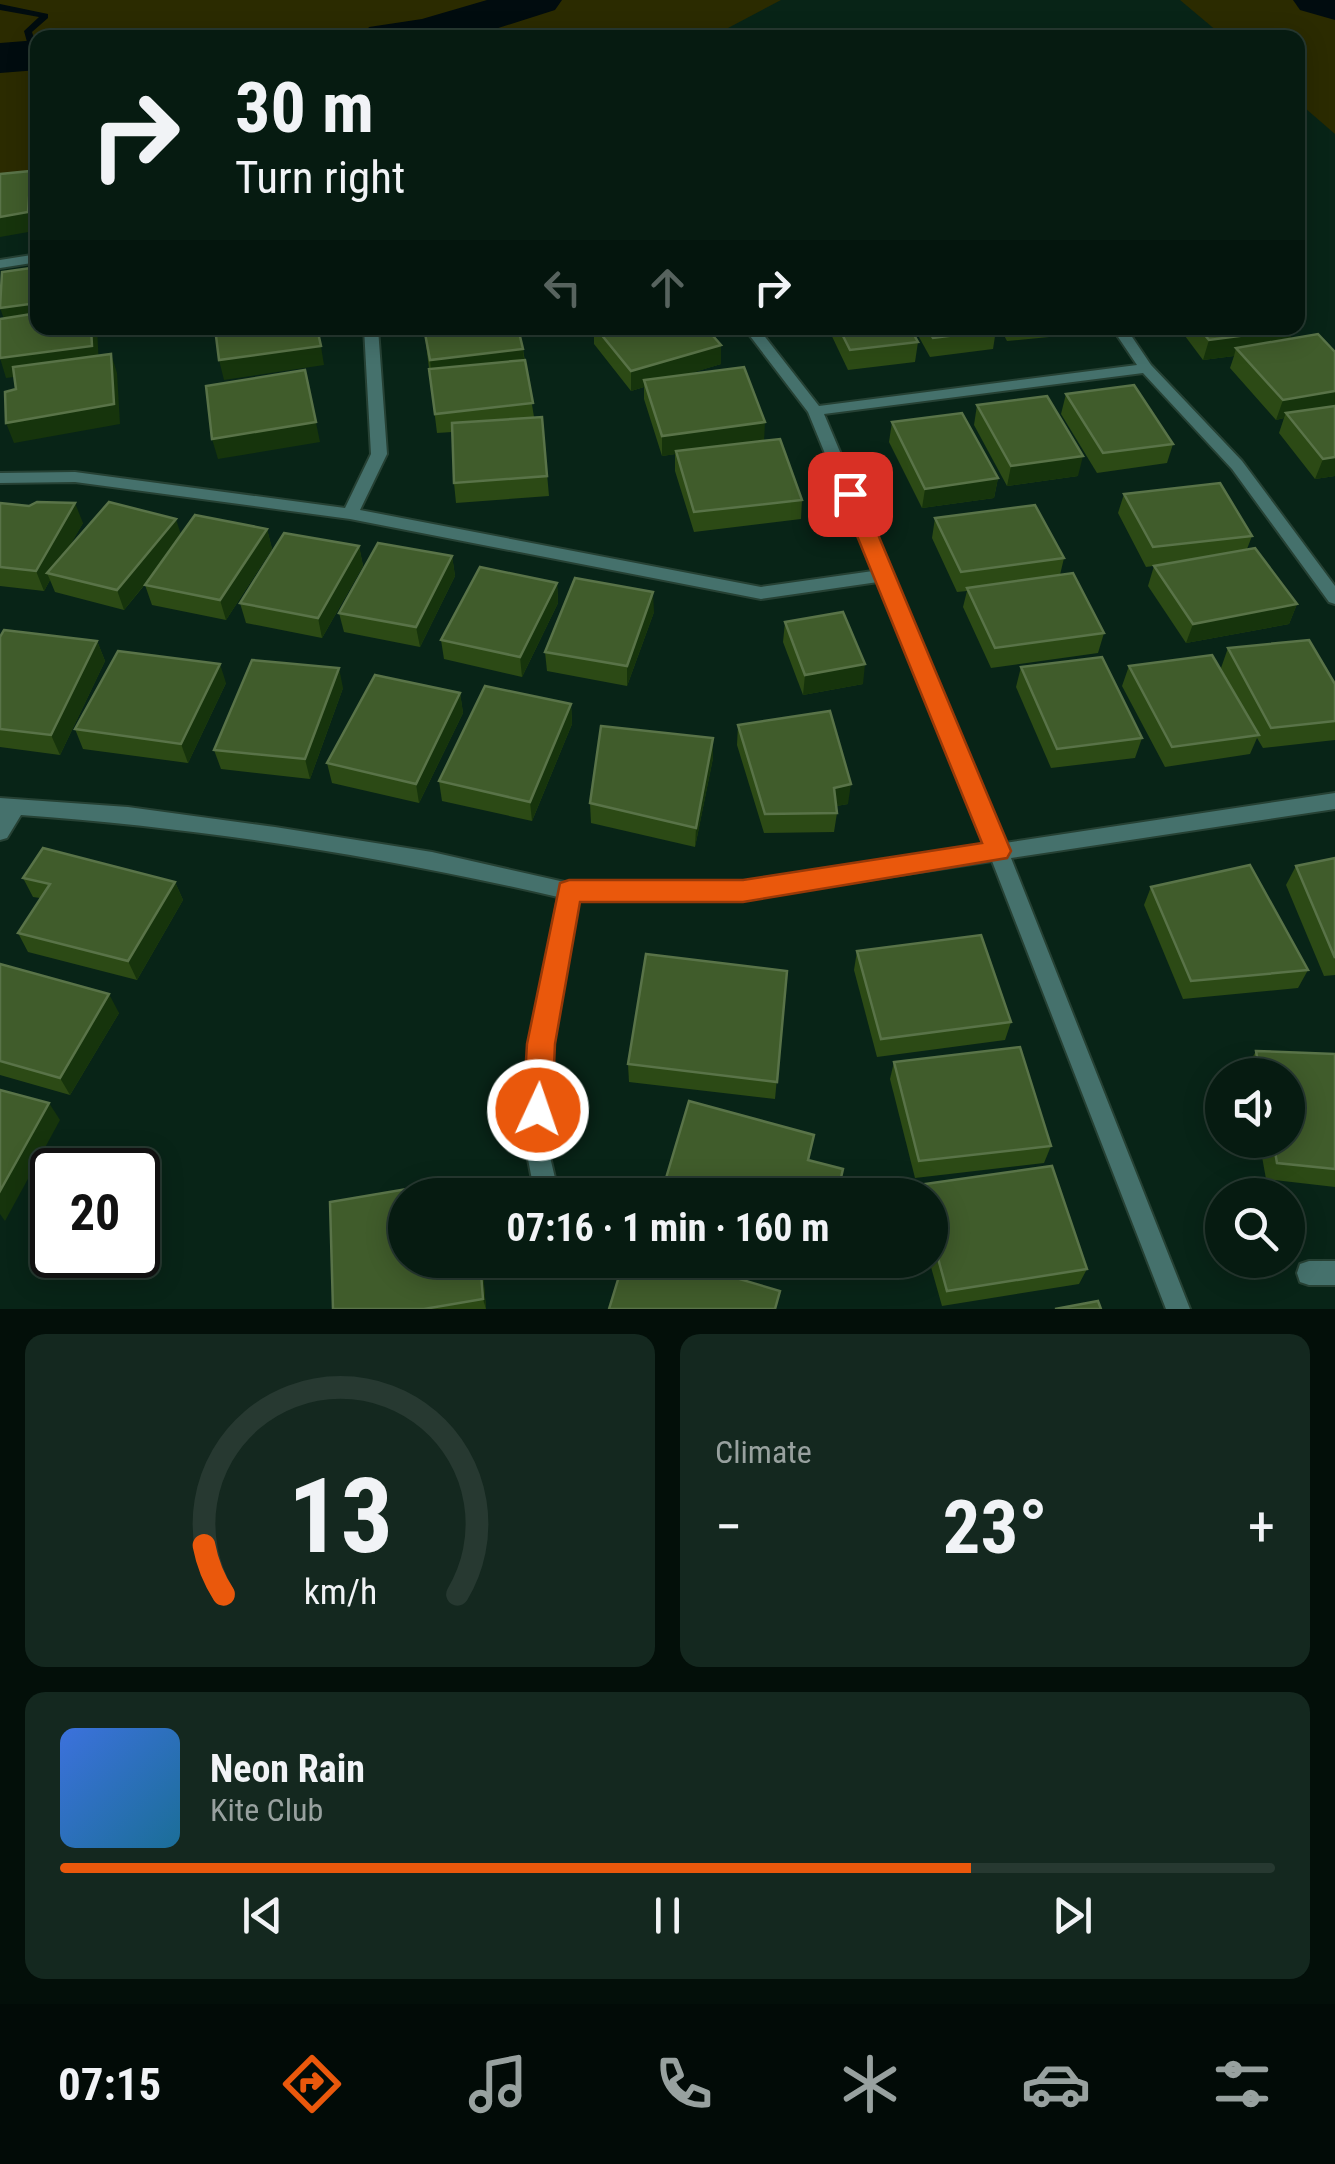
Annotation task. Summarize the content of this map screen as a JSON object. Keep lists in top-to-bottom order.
{
  "page": {
    "turn": ["30 m", "Turn right"],
    "limit": "20",
    "trip": "07:16 · 1 min · 160 m",
    "tile": "Climate",
    "heat": ["−", "23°", "+"],
    "song": ["Neon Rain", "Kite Club"],
    "tabs": "07:15",
    "gauge": ["13", "km/h"]
  }
}
